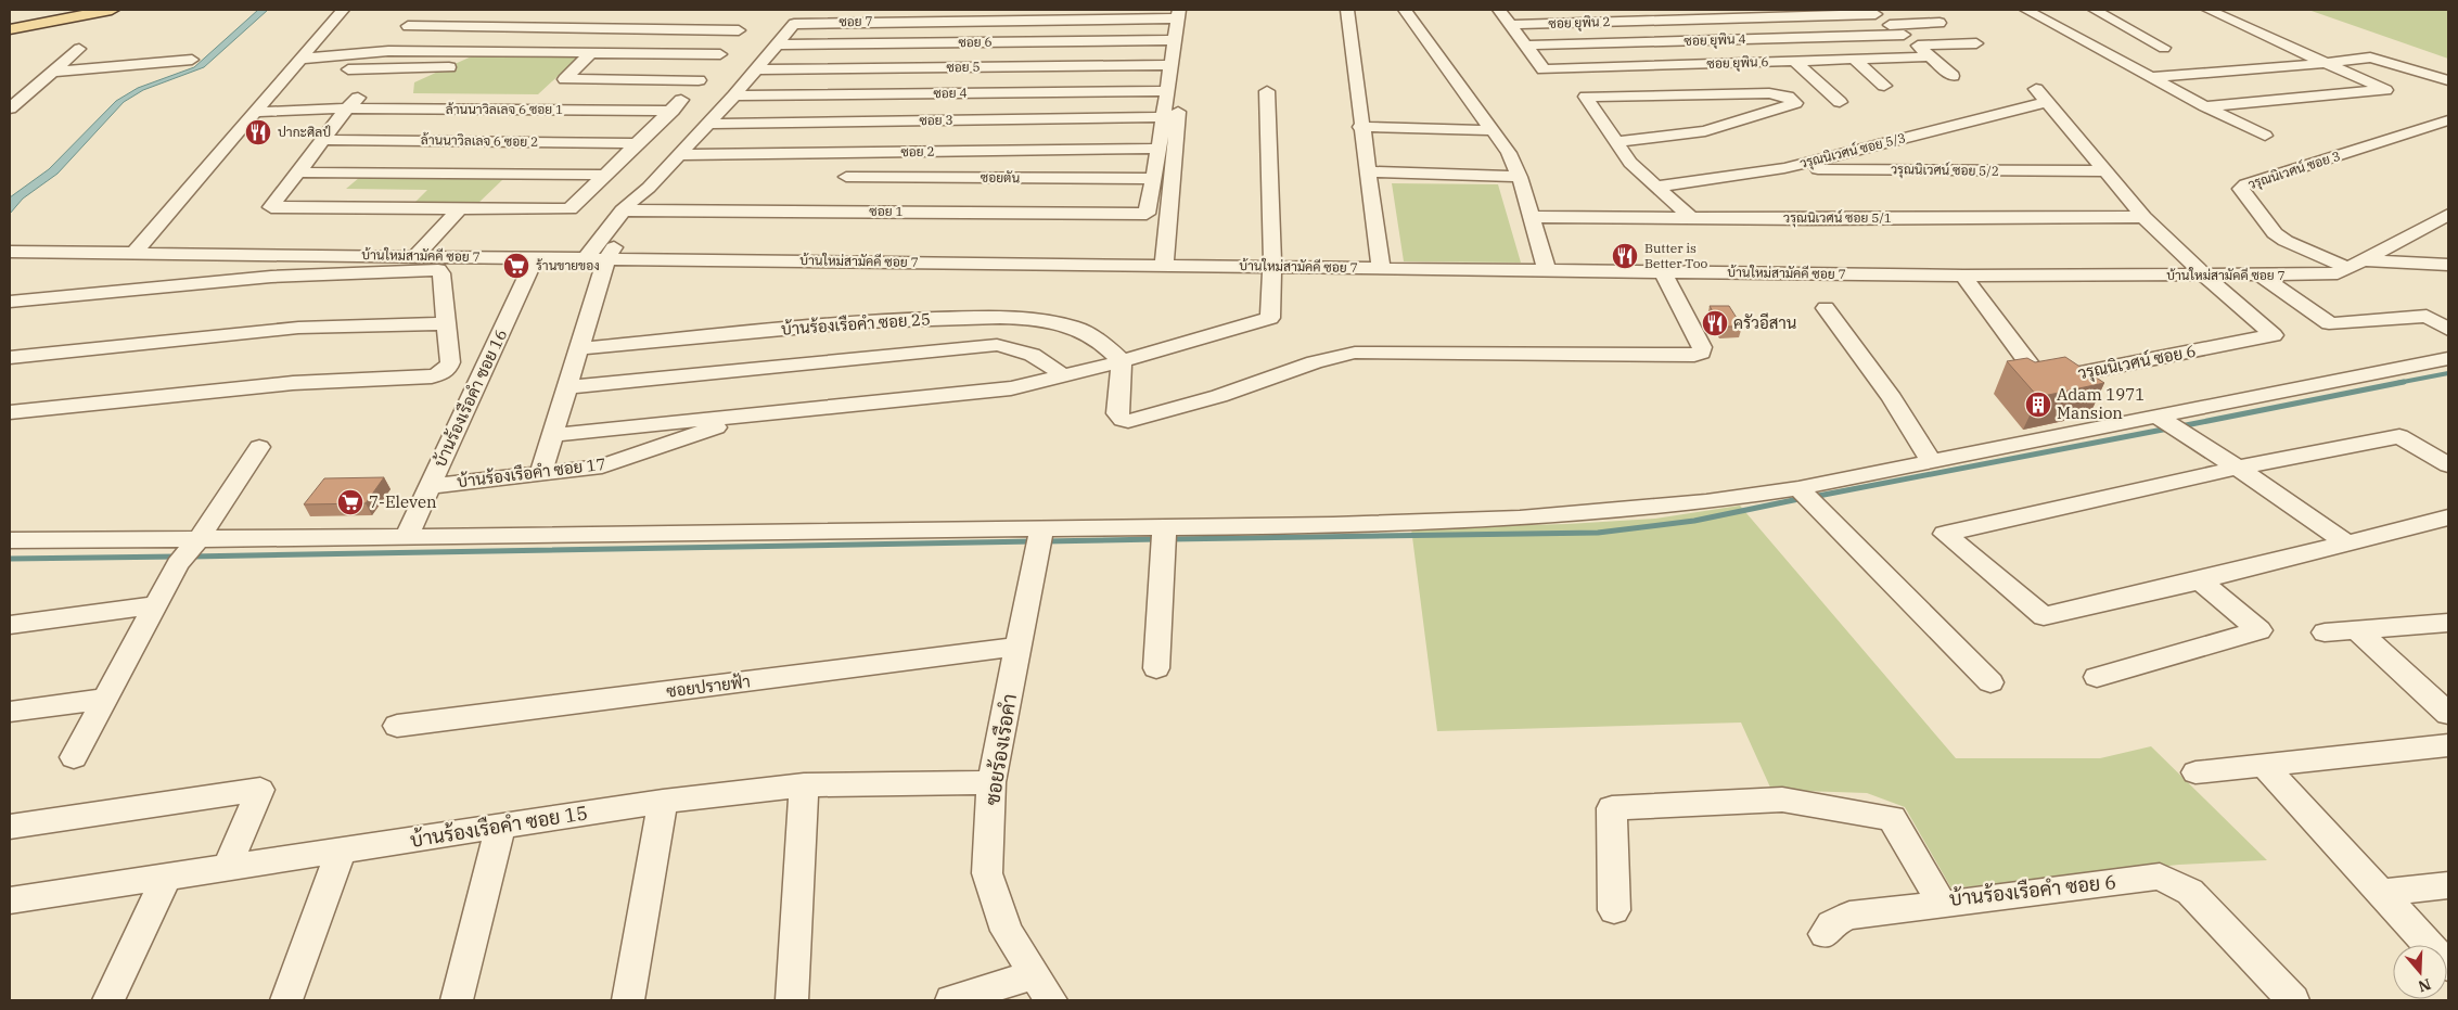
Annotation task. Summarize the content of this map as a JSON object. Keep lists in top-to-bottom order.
{
  "streets": {
    "street": [
      "ซอย 7",
      "ซอย ยุพิน 2",
      "ซอย ยุพิน 4",
      "ซอย 6",
      "ซอย ยุพิน 6",
      "ซอย 5",
      "ซอย 4",
      "ล้านนาวิลเลจ 6 ซอย 1",
      "ซอย 3",
      "ล้านนาวิลเลจ 6 ซอย 2",
      "วรุณนิเวศน์ ซอย 5/3",
      "ซอย 2",
      "วรุณนิเวศน์ ซอย 5/2",
      "วรุณนิเวศน์ ซอย 3",
      "ซอยตัน",
      "ซอย 1",
      "วรุณนิเวศน์ ซอย 5/1",
      "บ้านใหม่สามัคคี ซอย 7",
      "บ้านร้องเรือคำ ซอย 25",
      "วรุณนิเวศน์ ซอย 6",
      "บ้านร้องเรือคำ ซอย 16",
      "บ้านร้องเรือคำ ซอย 17",
      "ซอยปรายฟ้า",
      "ซอยร้องเรือคำ",
      "บ้านร้องเรือคำ ซอย 15",
      "บ้านร้องเรือคำ ซอย 6"
    ]
  },
  "crossings": [
    ["ซอย 7", "ซอย 6"],
    ["ซอย ยุพิน 4", "ซอย ยุพิน 6"],
    ["วรุณนิเวศน์ ซอย 5/3", "วรุณนิเวศน์ ซอย 5/2"],
    ["วรุณนิเวศน์ ซอย 3", "บ้านใหม่สามัคคี ซอย 7"],
    ["ซอยตัน", "ซอย 1"],
    ["บ้านใหม่สามัคคี ซอย 7", "วรุณนิเวศน์ ซอย 6"],
    ["บ้านใหม่สามัคคี ซอย 7", "บ้านร้องเรือคำ ซอย 16"],
    ["บ้านร้องเรือคำ ซอย 16", "บ้านร้องเรือคำ ซอย 17"],
    ["ซอยปรายฟ้า", "ซอยร้องเรือคำ"],
    ["ซอยร้องเรือคำ", "บ้านร้องเรือคำ ซอย 15"]
  ],
  "places": {
    "restaurant": ["ปากะศิลป์", "Butter is Better Too", "ครัวอีสาน"],
    "supermarket": ["ร้านขายของ", "7-Eleven"],
    "building": ["Adam 1971 Mansion"]
  },
  "north": "bottom"
}
